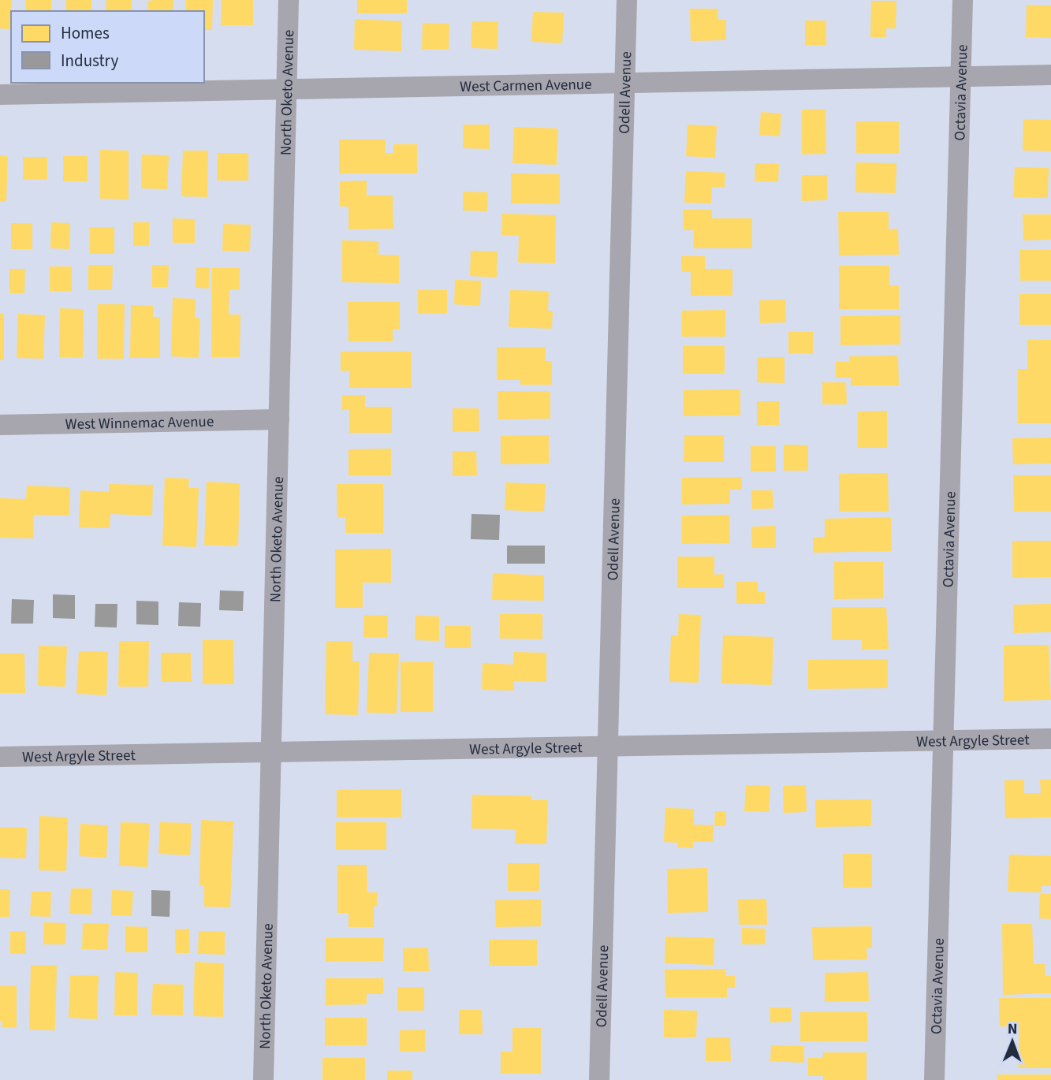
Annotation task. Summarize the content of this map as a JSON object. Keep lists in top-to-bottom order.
{
  "streets": {
    "street": [
      "West Carmen Avenue",
      "North Oketo Avenue",
      "Odell Avenue",
      "Octavia Avenue",
      "West Winnemac Avenue",
      "West Argyle Street"
    ]
  },
  "crossings": [
    ["West Carmen Avenue", "North Oketo Avenue"],
    ["West Carmen Avenue", "Odell Avenue"],
    ["West Carmen Avenue", "Octavia Avenue"],
    ["North Oketo Avenue", "West Winnemac Avenue"],
    ["North Oketo Avenue", "West Argyle Street"],
    ["Odell Avenue", "West Argyle Street"],
    ["Octavia Avenue", "West Argyle Street"]
  ],
  "legend": ["Homes", "Industry"],
  "north": "top"
}
